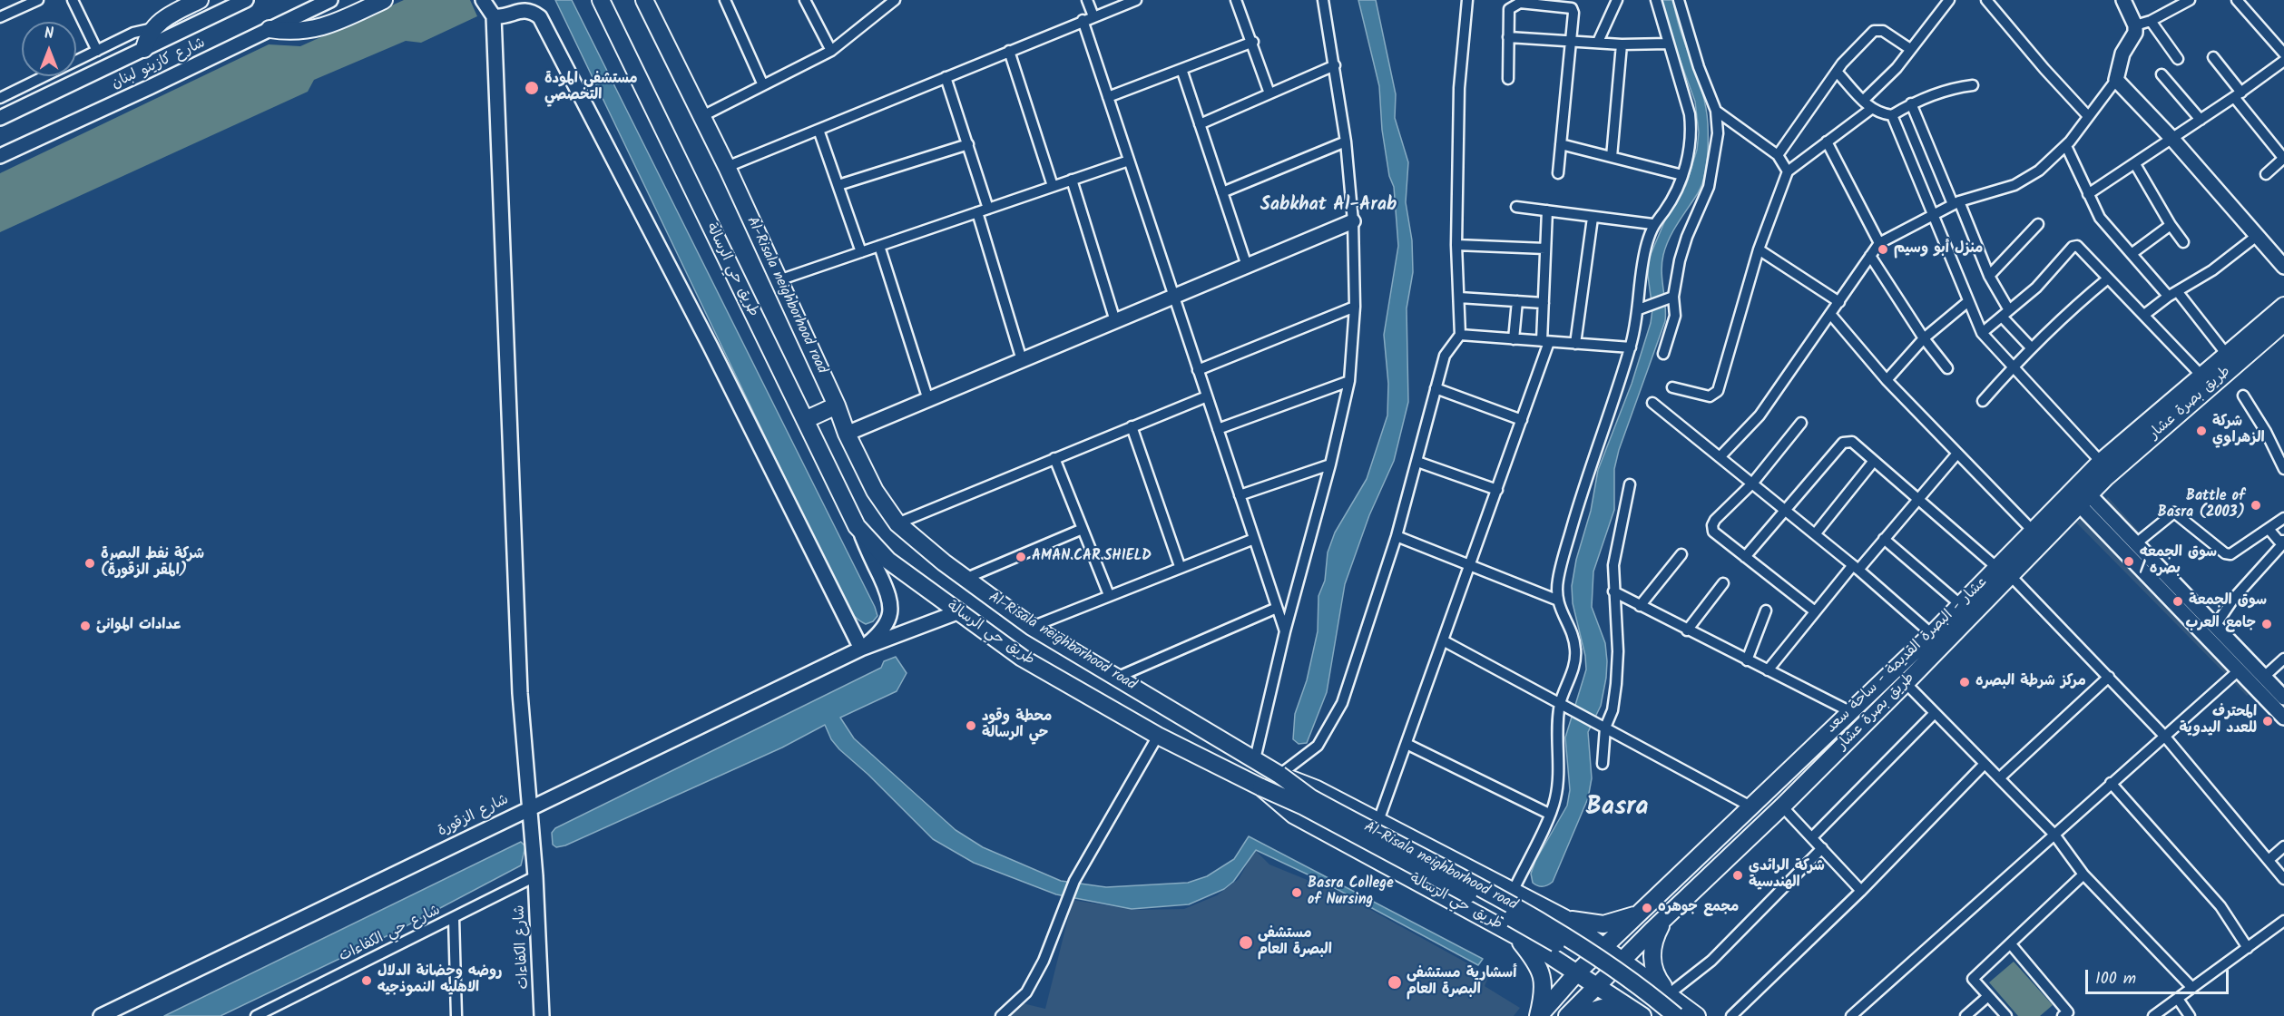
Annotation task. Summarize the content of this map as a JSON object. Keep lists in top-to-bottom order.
{
  "streets": {
    "main road": [
      "طريق حي الرسالة",
      "Al-Risala neighborhood road",
      "طريق بصرة عشار",
      "عشار - البصرة القديمة - ساحة سعد"
    ],
    "street": [
      "شارع كازينو لبنان",
      "شارع الزقورة",
      "شارع حي الكفاءات",
      "شارع الكفاءات"
    ]
  },
  "crossings": [
    ["طريق حي الرسالة", "Al-Risala neighborhood road"],
    ["طريق حي الرسالة", "طريق بصرة عشار"],
    ["طريق حي الرسالة", "عشار - البصرة القديمة - ساحة سعد"],
    ["طريق حي الرسالة", "شارع الزقورة"],
    ["طريق بصرة عشار", "عشار - البصرة القديمة - ساحة سعد"],
    ["شارع الزقورة", "شارع الكفاءات"],
    ["شارع حي الكفاءات", "شارع الكفاءات"]
  ],
  "districts": ["Sabkhat Al-Arab", "Basra"],
  "places": [
    "مستشفى المودة التخصصي",
    "منزل أبو وسيم",
    "شركة الزهراوي",
    "Battle of Basra (2003)",
    "AMAN.CAR.SHIELD",
    "سوق الجمعه / بصره",
    "شركة نفط البصرة (المقر الزقورة)",
    "سوق الجمعة",
    "جامع العرب",
    "عدادات الموانئ",
    "مركز شرطة البصره",
    "المحترف للعدد اليدوية",
    "محطة وقود حي الرسالة",
    "شركة الرائدي الهندسية",
    "Basra College of Nursing",
    "مجمع جوهره",
    "مستشفى البصرة العام",
    "روضه وحضانة الدلال الاهليه النموذجيه",
    "أسشارية مستشفى البصرة العام"
  ],
  "scale_bar": "100 m",
  "north": "top"
}
